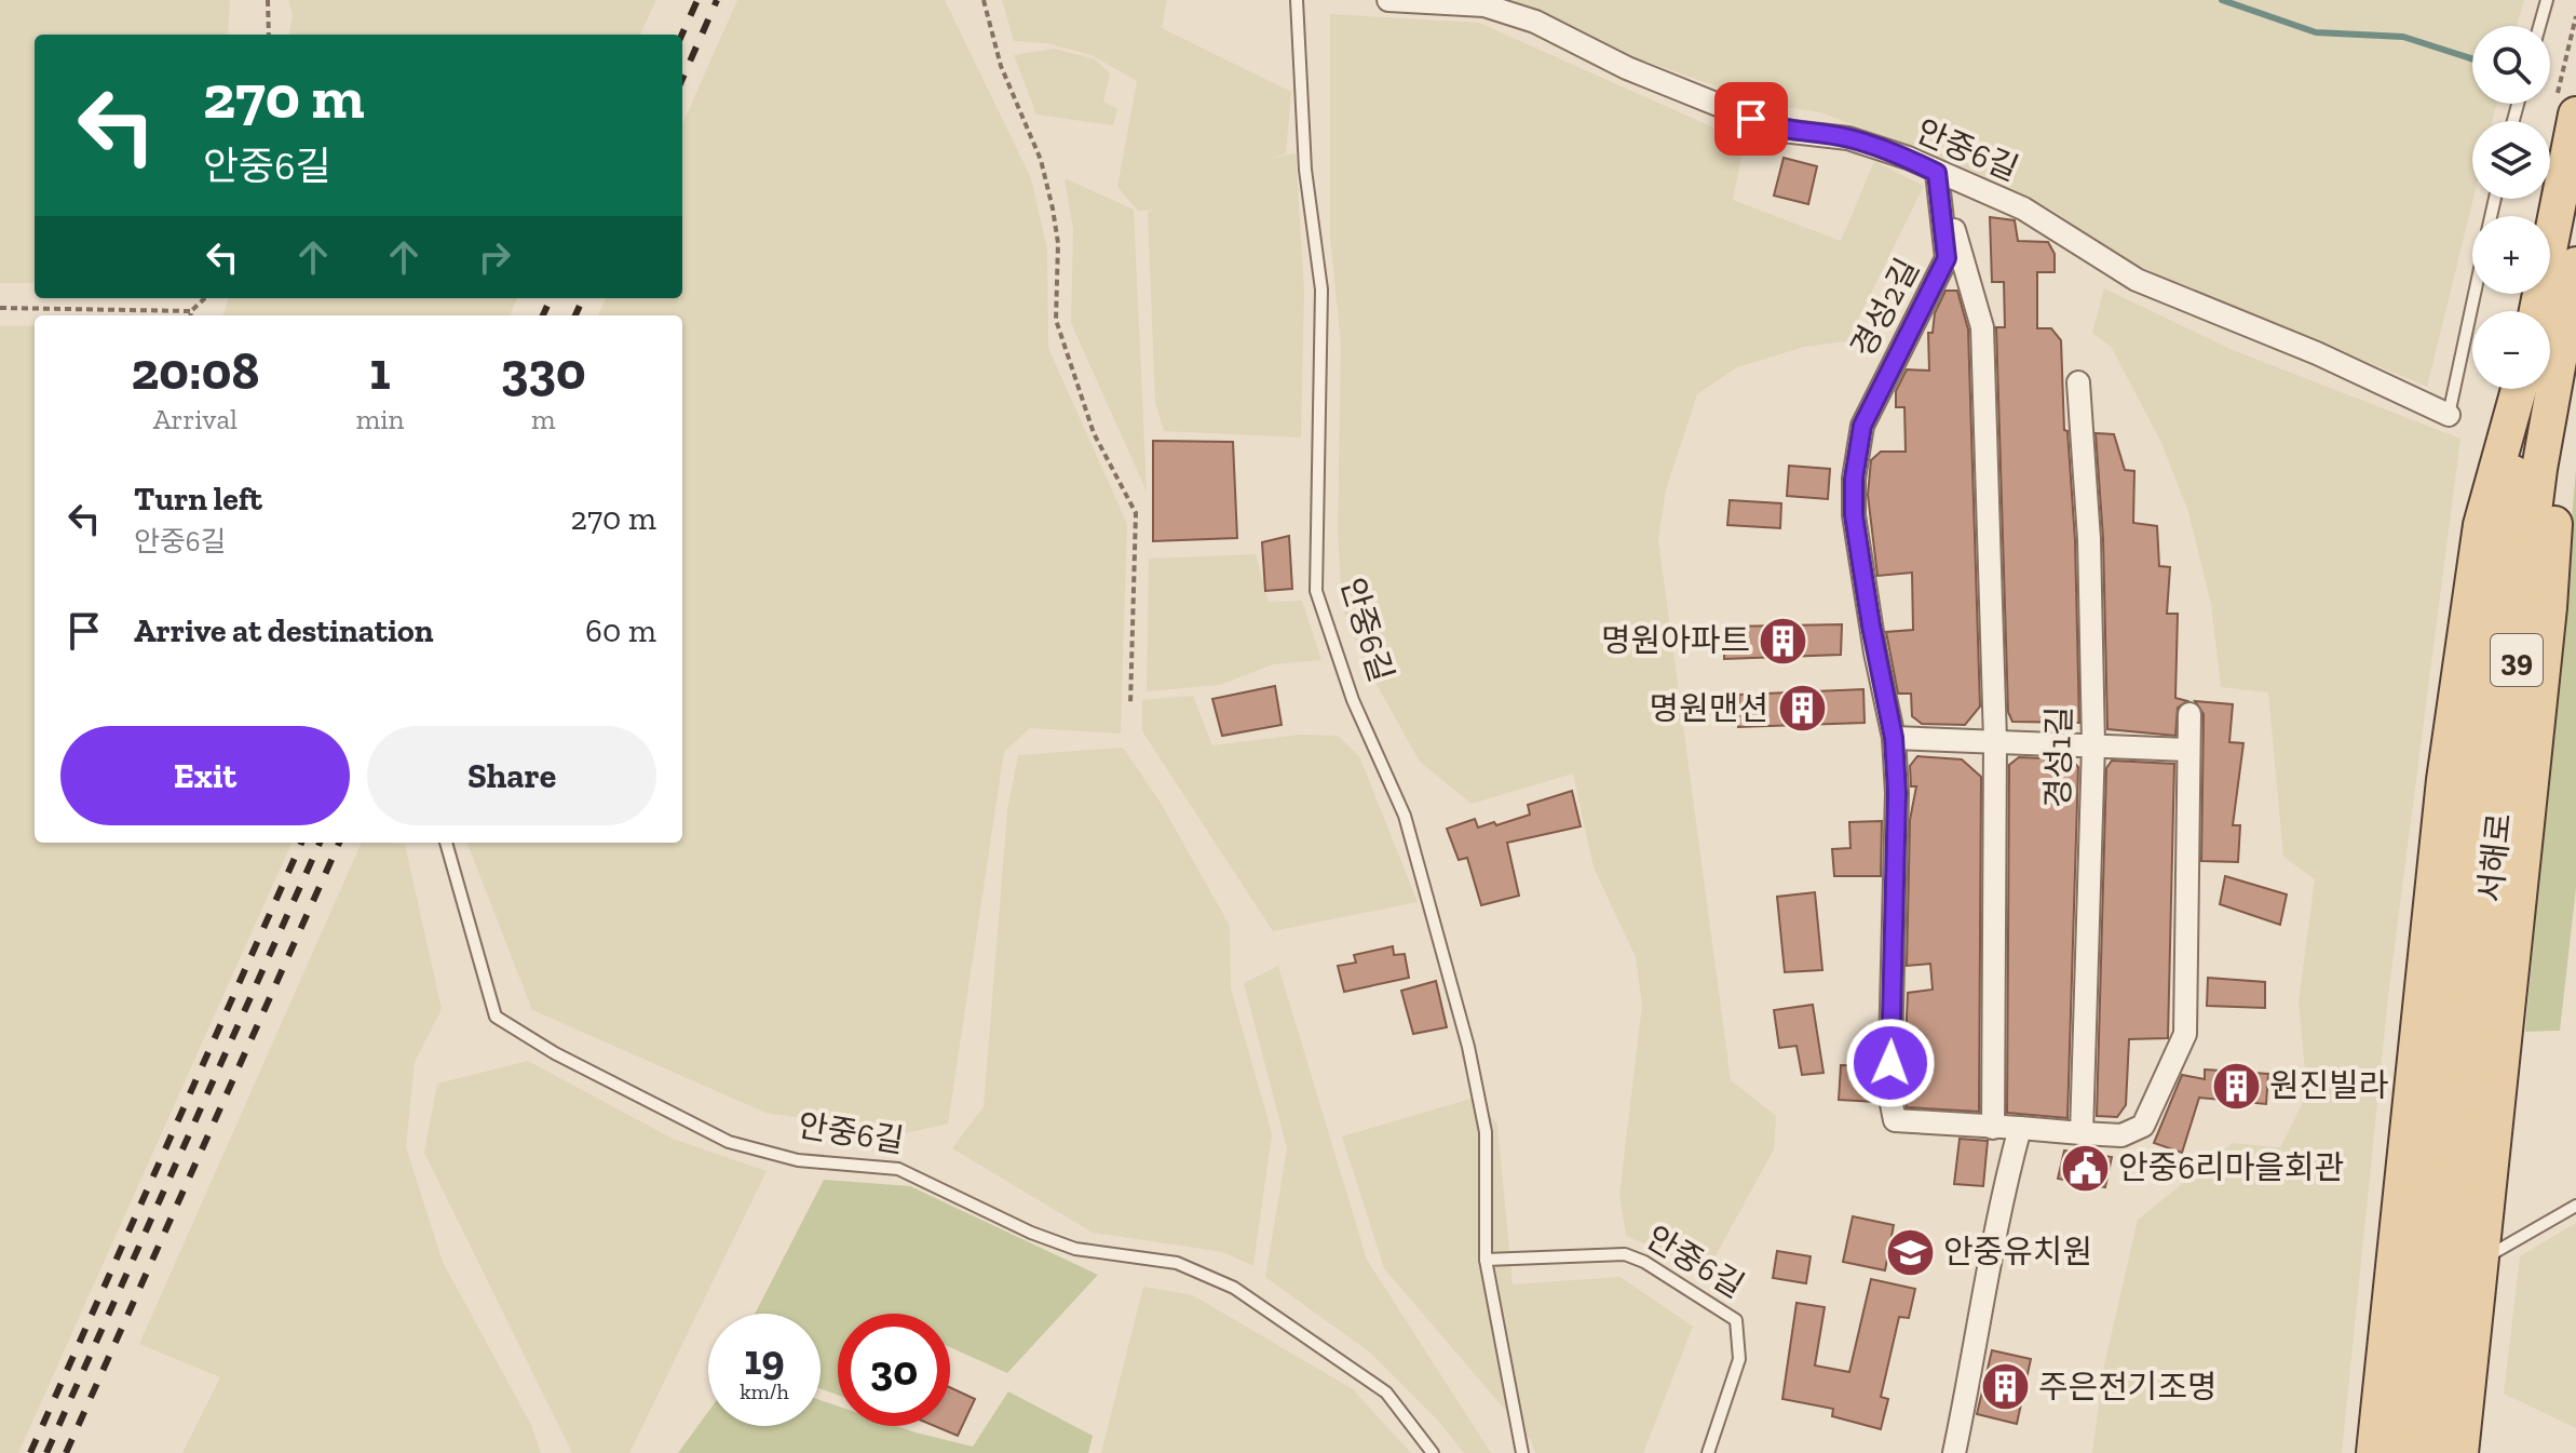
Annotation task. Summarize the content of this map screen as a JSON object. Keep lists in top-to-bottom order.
{
  "streets": {
    "main road": ["39", "서해로"],
    "street": ["안중6길", "경성2길", "경성1길"]
  },
  "crossings": [
    ["안중6길", "경성2길"]
  ],
  "places": {
    "building": [
      "명원아파트",
      "명원맨션",
      "원진빌라",
      "주은전기조명"
    ],
    "public building": ["안중6리마을회관"],
    "school or university": ["안중유치원"]
  },
  "page": {
    "map_buttons": ["+", "−"],
    "turn": ["270 m", "안중6길"],
    "eta": [
      "20:08",
      "Arrival",
      "1",
      "min",
      "330",
      "m"
    ],
    "list": [
      {
        "name": "Turn left",
        "note": "안중6길",
        "value": "270 m"
      },
      {
        "name": "Arrive at destination",
        "value": "60 m"
      }
    ],
    "buttons": ["Exit", "Share"],
    "speed": "19 km/h",
    "limit": "30"
  }
}
